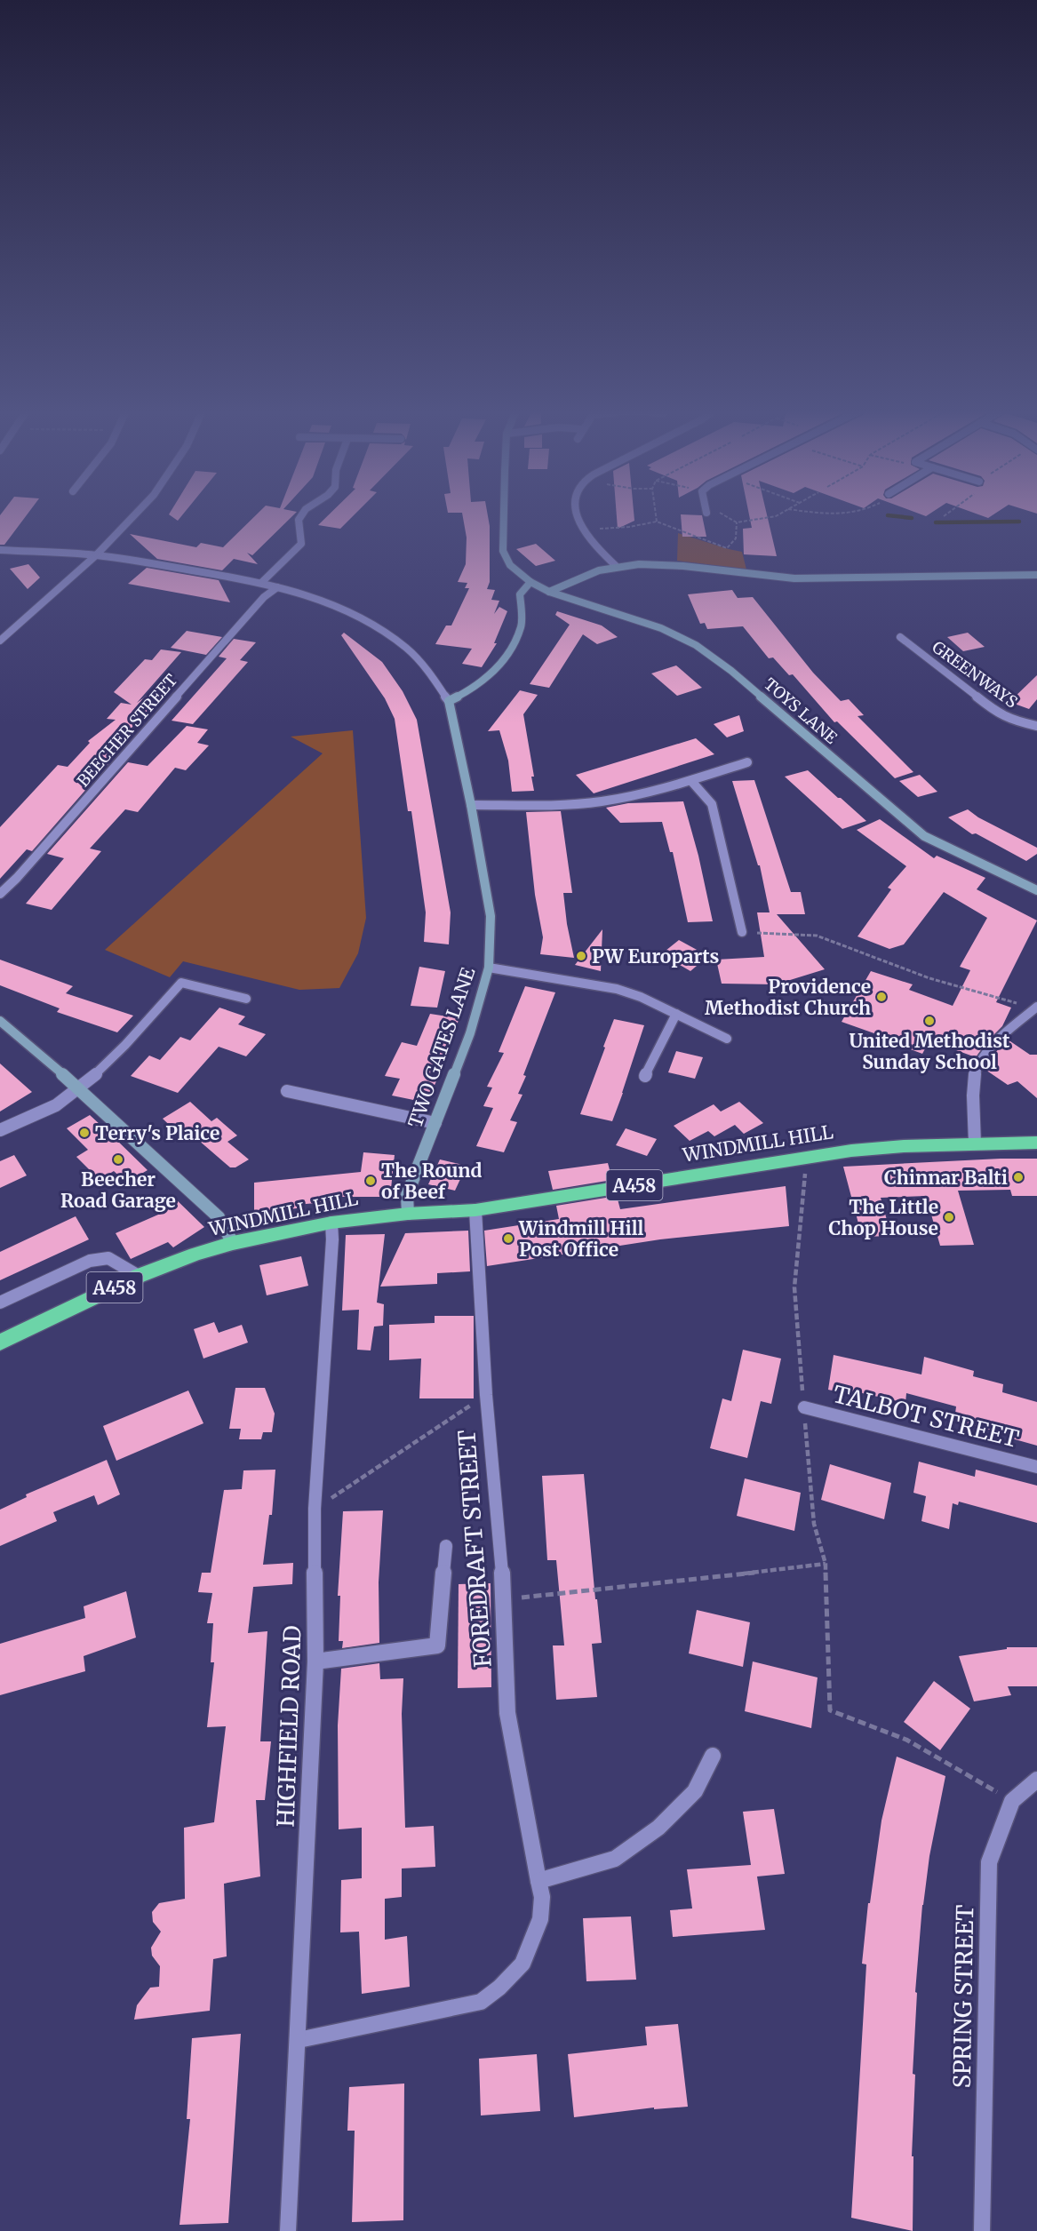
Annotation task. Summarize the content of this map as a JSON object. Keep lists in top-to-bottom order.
{
  "streets": {
    "highway": ["WINDMILL HILL", "A458"],
    "street": [
      "GREENWAYS",
      "TOYS LANE",
      "BEECHER STREET",
      "TWO GATES LANE",
      "TALBOT STREET",
      "FOREDRAFT STREET",
      "HIGHFIELD ROAD",
      "SPRING STREET"
    ]
  },
  "crossings": [
    ["TWO GATES LANE", "WINDMILL HILL"],
    ["WINDMILL HILL", "FOREDRAFT STREET"],
    ["WINDMILL HILL", "HIGHFIELD ROAD"],
    ["FOREDRAFT STREET", "HIGHFIELD ROAD"]
  ],
  "places": [
    "PW Europarts",
    "Providence Methodist Church",
    "United Methodist Sunday School",
    "Terry's Plaice",
    "Beecher Road Garage",
    "Chinnar Balti",
    "The Round of Beef",
    "The Little Chop House",
    "Windmill Hill Post Office"
  ]
}
